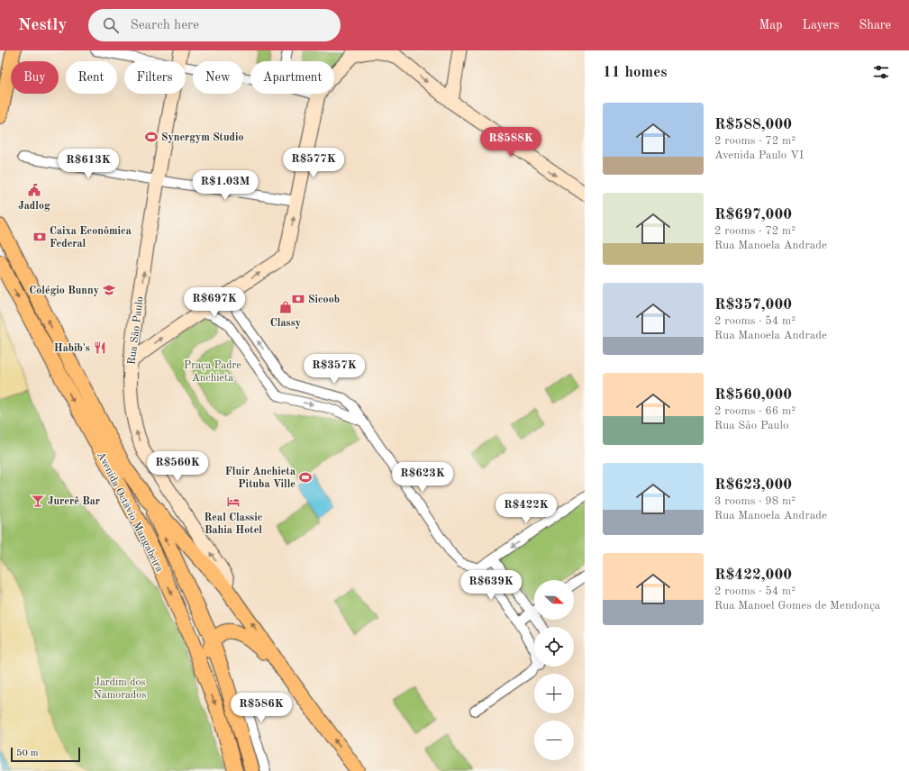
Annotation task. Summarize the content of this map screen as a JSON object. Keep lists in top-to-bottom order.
{
  "streets": {
    "main road": ["Rua São Paulo", "Avenida Octávio Mangabeira"]
  },
  "one_way": ["Rua São Paulo"],
  "parks": ["Praça Padre Anchieta", "Jardim dos Namorados"],
  "places": {
    "sports": ["Synergym Studio", "Fluir Anchieta Pituba Ville"],
    "public building": ["Jadlog"],
    "bank": ["Caixa Econômica Federal", "Sicoob"],
    "school or university": ["Colégio Bunny"],
    "shop": ["Classy"],
    "restaurant": ["Habib's"],
    "bar": ["Jurerê Bar"],
    "hotel": ["Real Classic Bahia Hotel"]
  },
  "scale_bar": "50 m",
  "north": "right",
  "page": {
    "header": "Nestly",
    "search": "Search here",
    "nav": ["Map", "Layers", "Share"],
    "heading": "11 homes",
    "chip": [
      "Buy",
      "Rent",
      "Filters",
      "New",
      "Apartment"
    ],
    "list": [
      {
        "name": "R$588,000",
        "note": "2 rooms · 72 m² · Avenida Paulo VI"
      },
      {
        "name": "R$697,000",
        "note": "2 rooms · 72 m² · Rua Manoela Andrade"
      },
      {
        "name": "R$357,000",
        "note": "2 rooms · 54 m² · Rua Manoela Andrade"
      },
      {
        "name": "R$560,000",
        "note": "2 rooms · 66 m² · Rua São Paulo"
      },
      {
        "name": "R$623,000",
        "note": "3 rooms · 98 m² · Rua Manoela Andrade"
      },
      {
        "name": "R$422,000",
        "note": "2 rooms · 54 m² · Rua Manoel Gomes de Mendonça"
      }
    ],
    "price": [
      "R$588K",
      "R$577K",
      "R$613K",
      "R$1.03M",
      "R$697K",
      "R$357K",
      "R$560K",
      "R$623K",
      "R$422K",
      "R$639K",
      "R$586K"
    ],
    "map_buttons": ["+", "−"],
    "scale": "50 m"
  }
}
